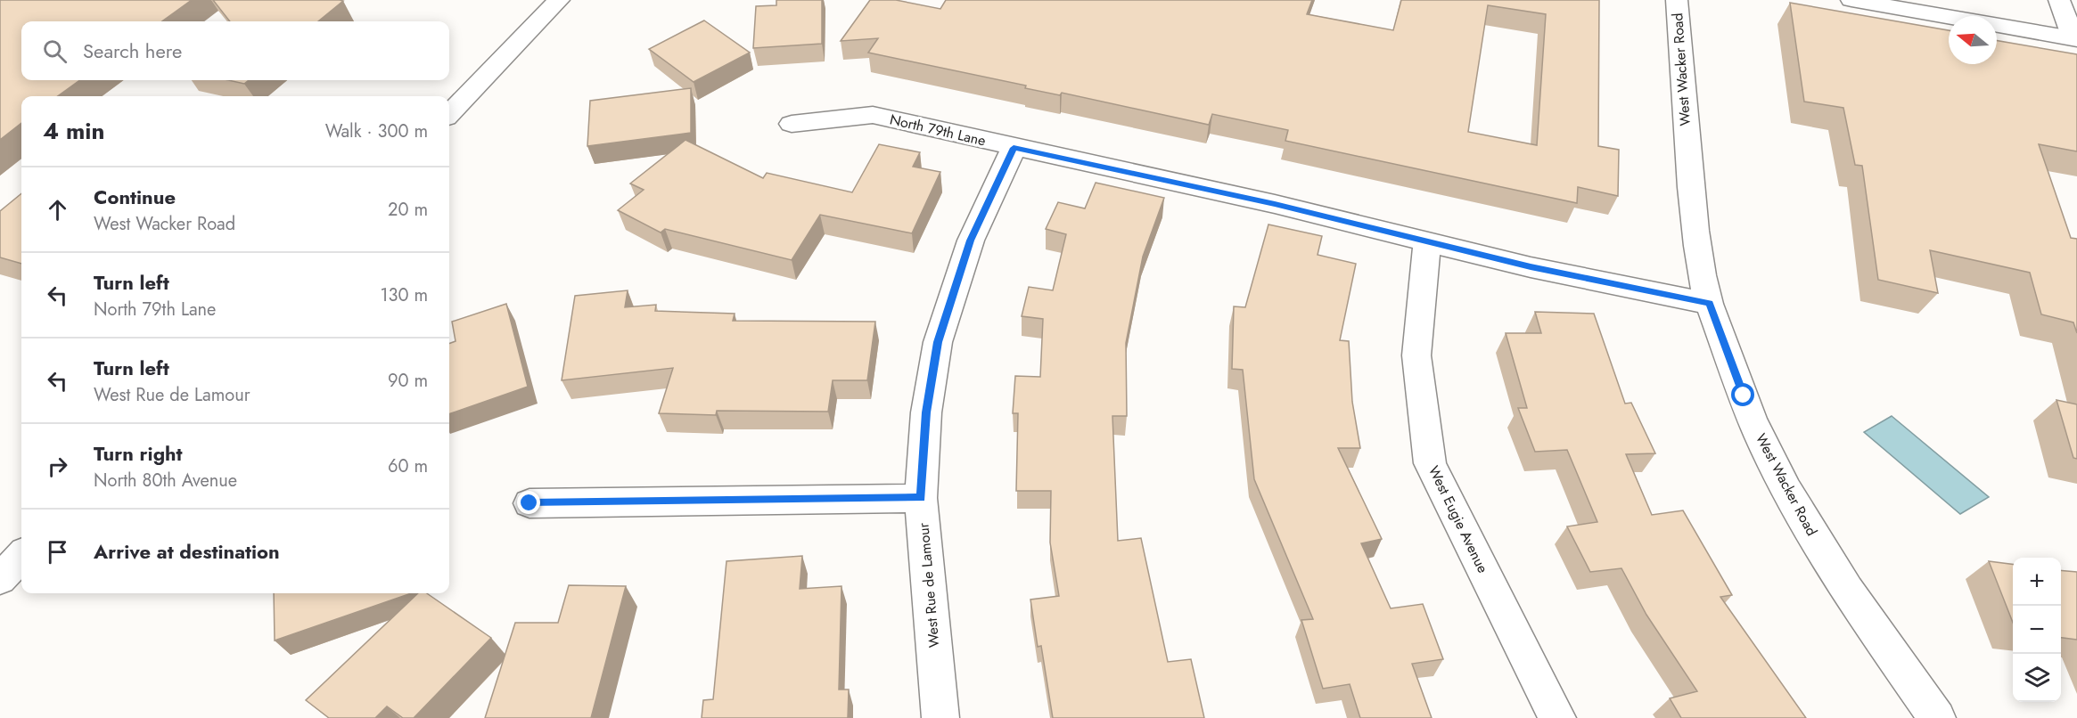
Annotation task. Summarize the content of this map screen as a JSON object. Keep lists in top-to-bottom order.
{
  "streets": {
    "street": [
      "West Wacker Road",
      "North 79th Lane",
      "West Eugie Avenue",
      "West Rue de Lamour"
    ]
  },
  "crossings": [
    ["West Wacker Road", "North 79th Lane"],
    ["North 79th Lane", "West Eugie Avenue"],
    ["North 79th Lane", "West Rue de Lamour"]
  ],
  "north": "left",
  "page": {
    "search": "Search here",
    "heading": ["4 min", "Walk · 300 m"],
    "list": [
      ["Continue", "West Wacker Road", "20 m"],
      ["Turn left", "North 79th Lane", "130 m"],
      ["Turn left", "West Rue de Lamour", "90 m"],
      ["Turn right", "North 80th Avenue", "60 m"],
      "Arrive at destination"
    ],
    "map_buttons": ["+", "−"]
  }
}
